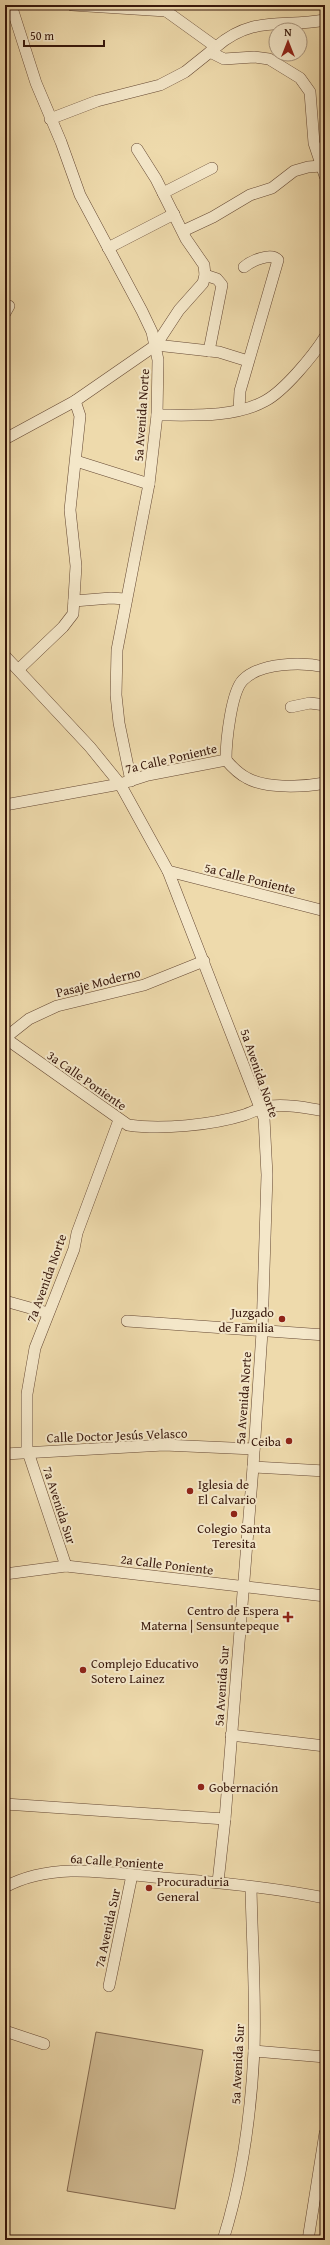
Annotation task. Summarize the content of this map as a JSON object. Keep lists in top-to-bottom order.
{
  "streets": {
    "street": [
      "5a Avenida Norte",
      "7a Calle Poniente",
      "5a Calle Poniente",
      "Pasaje Moderno",
      "3a Calle Poniente",
      "7a Avenida Norte",
      "Calle Doctor Jesús Velasco",
      "7a Avenida Sur",
      "2a Calle Poniente",
      "5a Avenida Sur",
      "6a Calle Poniente"
    ]
  },
  "crossings": [
    ["5a Avenida Norte", "7a Calle Poniente"],
    ["5a Avenida Norte", "5a Calle Poniente"],
    ["5a Avenida Norte", "Pasaje Moderno"],
    ["5a Avenida Norte", "3a Calle Poniente"],
    ["5a Avenida Norte", "Calle Doctor Jesús Velasco"],
    ["5a Avenida Norte", "5a Avenida Sur"],
    ["Pasaje Moderno", "3a Calle Poniente"],
    ["3a Calle Poniente", "7a Avenida Norte"],
    ["7a Avenida Norte", "Calle Doctor Jesús Velasco"],
    ["7a Avenida Norte", "7a Avenida Sur"],
    ["Calle Doctor Jesús Velasco", "7a Avenida Sur"],
    ["7a Avenida Sur", "2a Calle Poniente"],
    ["7a Avenida Sur", "6a Calle Poniente"],
    ["2a Calle Poniente", "5a Avenida Sur"],
    ["5a Avenida Sur", "6a Calle Poniente"]
  ],
  "places": {
    "other": [
      "Juzgado de Familia",
      "Ceiba",
      "Iglesia de El Calvario",
      "Colegio Santa Teresita",
      "Complejo Educativo Sotero Lainez",
      "Gobernación",
      "Procuraduria General"
    ],
    "health": ["Centro de Espera Materna | Sensuntepeque"]
  },
  "scale_bar": "50 m",
  "north": "top"
}
